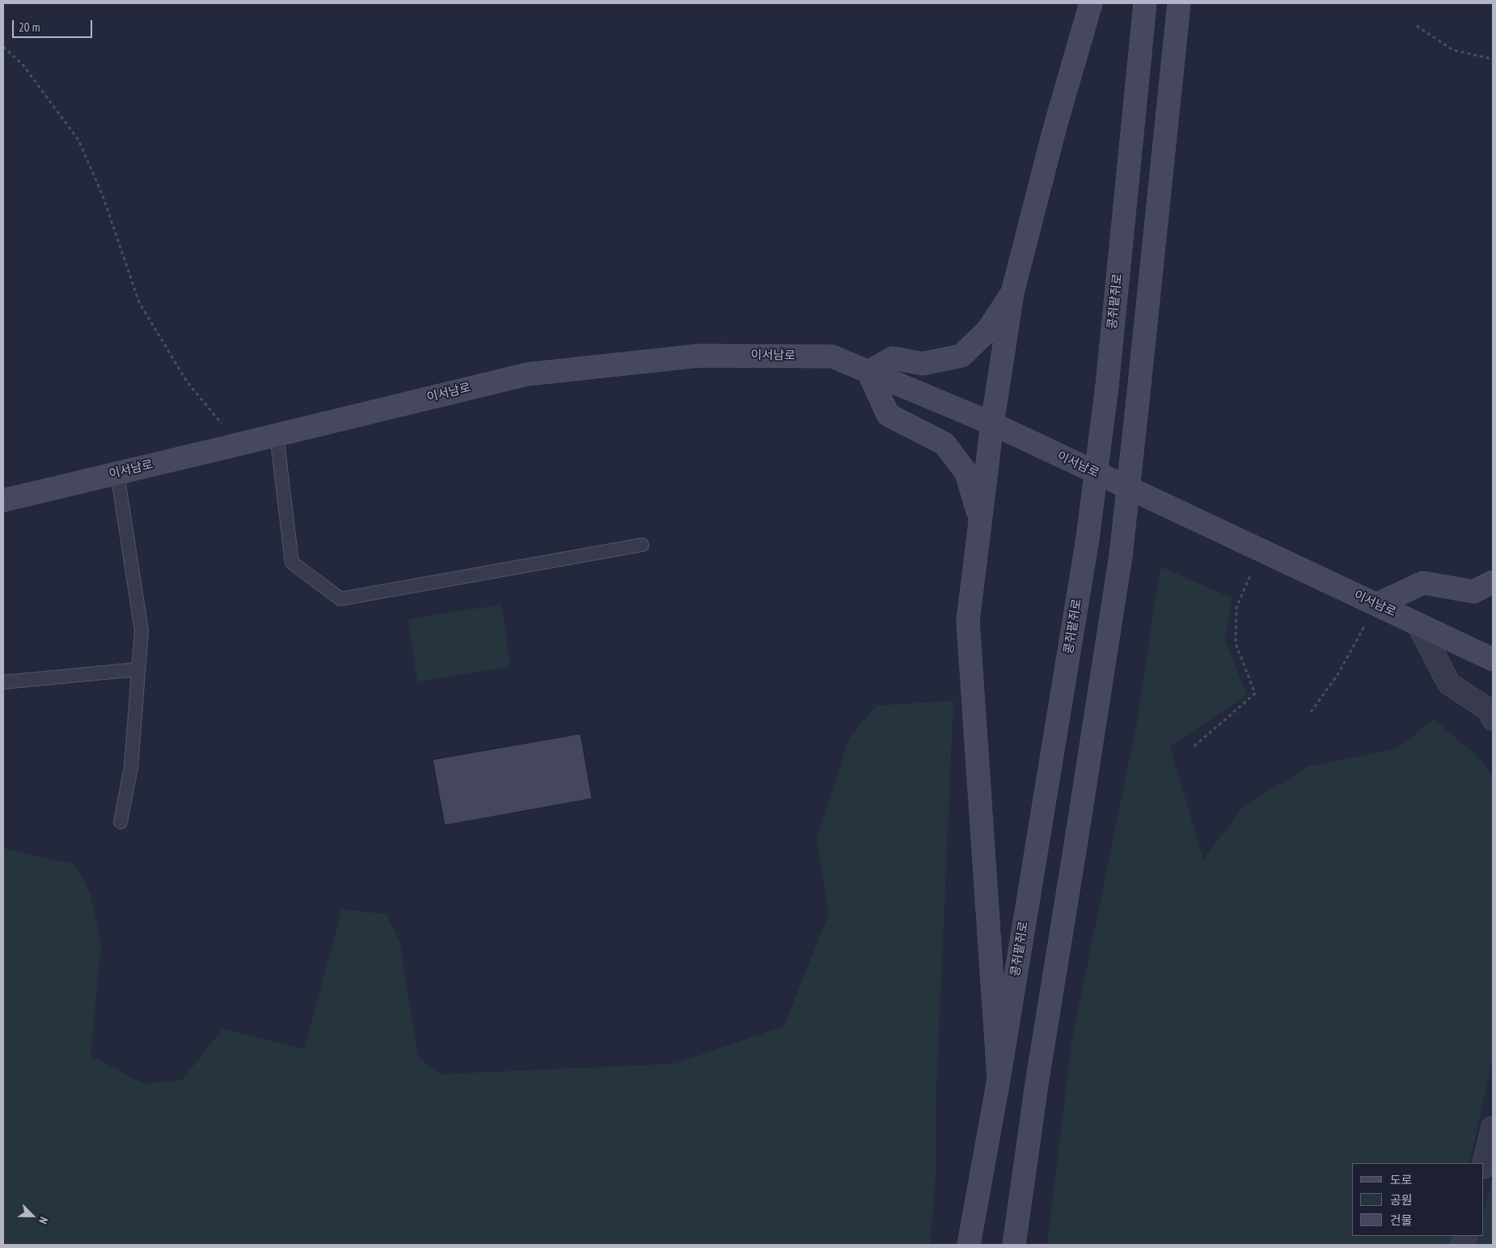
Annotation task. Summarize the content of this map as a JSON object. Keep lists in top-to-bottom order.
{
  "streets": {
    "main road": ["콩쥐팥쥐로", "이서남로"]
  },
  "legend": ["도로", "공원", "건물"],
  "scale_bar": "20 m",
  "north": "bottom right"
}
